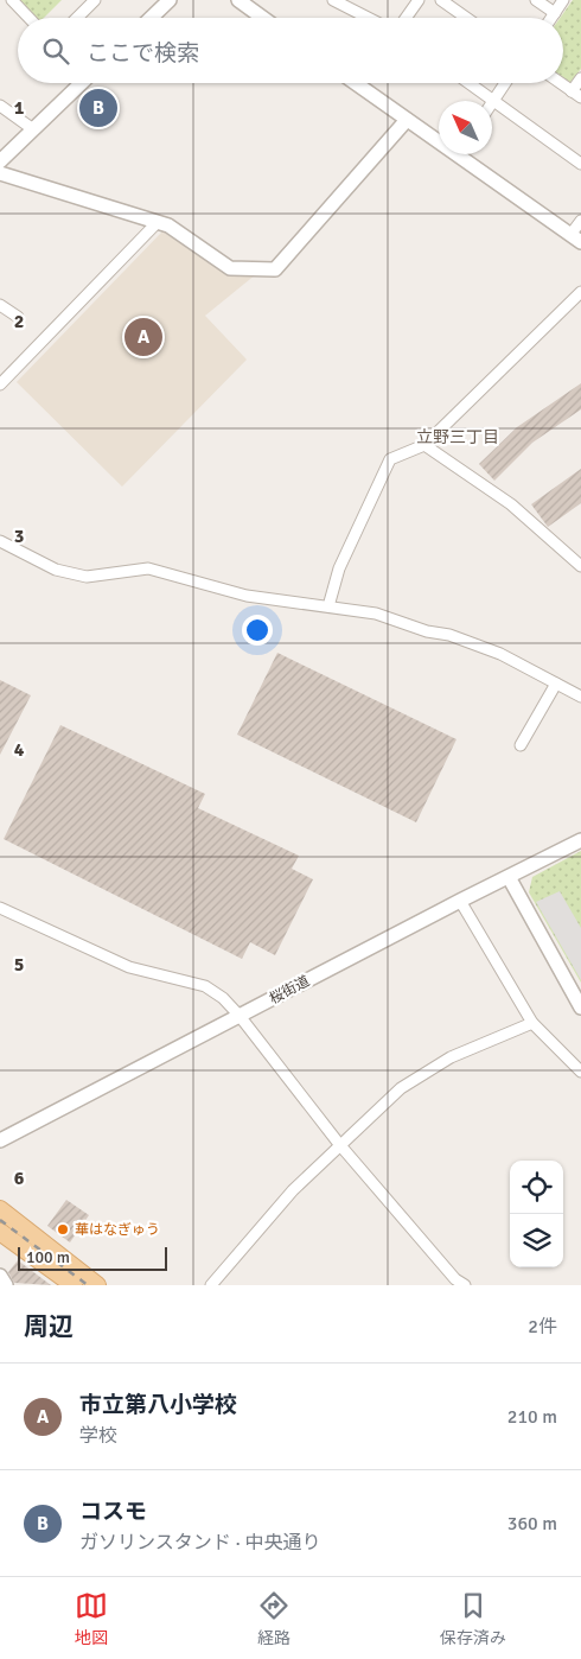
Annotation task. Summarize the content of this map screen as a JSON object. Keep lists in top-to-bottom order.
{
  "streets": {
    "street": ["桜街道"]
  },
  "districts": ["立野三丁目"],
  "places": ["華はなぎゅう"],
  "scale_bar": "100 m",
  "north": "top left",
  "page": {
    "search": "ここで検索",
    "pins": ["B", "A"],
    "scale": "100 m",
    "heading": ["周辺", "2件"],
    "list": [
      {
        "mark": "A",
        "name": "市立第八小学校",
        "note": "学校",
        "value": "210 m"
      },
      {
        "mark": "B",
        "name": "コスモ",
        "note": "ガソリンスタンド · 中央通り",
        "value": "360 m"
      }
    ],
    "nav": ["地図", "経路", "保存済み"]
  },
  "grid": {
    "rows": [
      "1",
      "2",
      "3",
      "4",
      "5",
      "6"
    ]
  }
}
